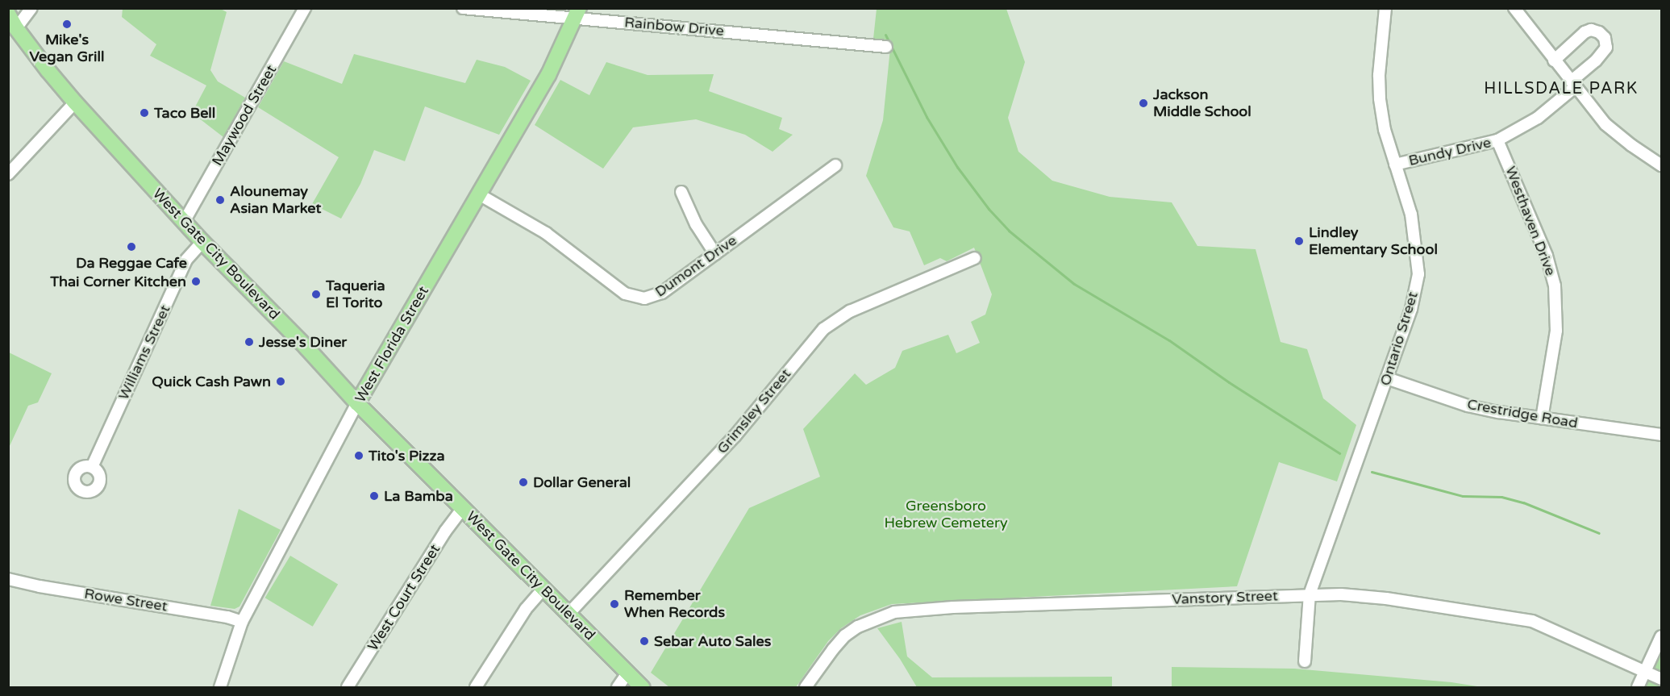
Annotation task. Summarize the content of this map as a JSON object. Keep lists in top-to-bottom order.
{
  "streets": {
    "main road": ["West Gate City Boulevard", "West Florida Street"],
    "street": [
      "Rainbow Drive",
      "Maywood Street",
      "Bundy Drive",
      "Westhaven Drive",
      "Dumont Drive",
      "Ontario Street",
      "Williams Street",
      "Grimsley Street",
      "Crestridge Road",
      "West Court Street",
      "Vanstory Street",
      "Rowe Street"
    ]
  },
  "crossings": [
    ["Rainbow Drive", "West Florida Street"],
    ["Maywood Street", "West Gate City Boulevard"],
    ["Bundy Drive", "Westhaven Drive"],
    ["Bundy Drive", "Ontario Street"],
    ["Westhaven Drive", "Crestridge Road"],
    ["West Gate City Boulevard", "West Florida Street"],
    ["West Gate City Boulevard", "Williams Street"],
    ["West Gate City Boulevard", "Grimsley Street"],
    ["West Gate City Boulevard", "West Court Street"],
    ["Dumont Drive", "West Florida Street"],
    ["Ontario Street", "Crestridge Road"],
    ["Ontario Street", "Vanstory Street"],
    ["West Florida Street", "Rowe Street"]
  ],
  "districts": ["HILLSDALE PARK"],
  "parks": ["Greensboro Hebrew Cemetery"],
  "places": [
    "Mike's Vegan Grill",
    "Jackson Middle School",
    "Taco Bell",
    "Alounemay Asian Market",
    "Lindley Elementary School",
    "Da Reggae Cafe",
    "Thai Corner Kitchen",
    "Taqueria El Torito",
    "Jesse's Diner",
    "Quick Cash Pawn",
    "Tito's Pizza",
    "Dollar General",
    "La Bamba",
    "Remember When Records",
    "Sebar Auto Sales"
  ]
}
